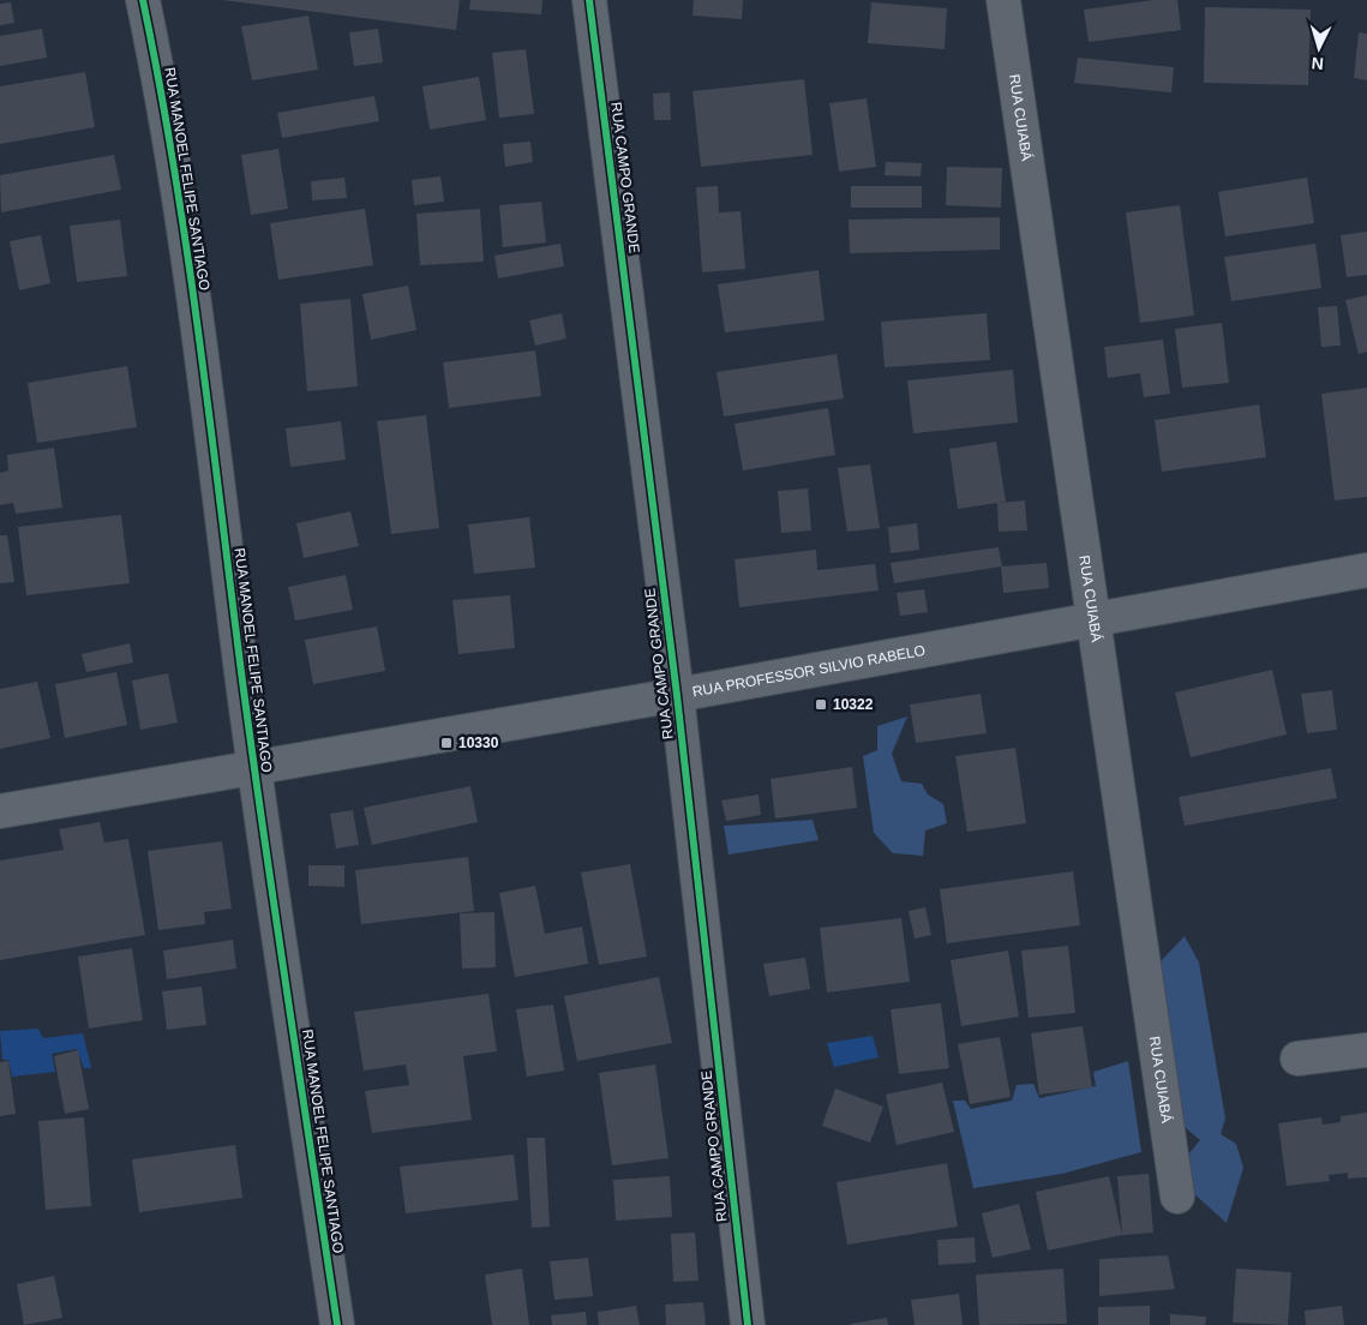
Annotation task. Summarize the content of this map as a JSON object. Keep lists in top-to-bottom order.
{
  "streets": {
    "street": [
      "RUA CUIABÁ",
      "RUA CAMPO GRANDE",
      "RUA MANOEL FELIPE SANTIAGO",
      "RUA PROFESSOR SILVIO RABELO"
    ]
  },
  "crossings": [
    ["RUA CUIABÁ", "RUA PROFESSOR SILVIO RABELO"],
    ["RUA CAMPO GRANDE", "RUA PROFESSOR SILVIO RABELO"],
    ["RUA MANOEL FELIPE SANTIAGO", "RUA PROFESSOR SILVIO RABELO"]
  ],
  "places": {
    "transit": ["10322", "10330"]
  },
  "north": "bottom"
}
